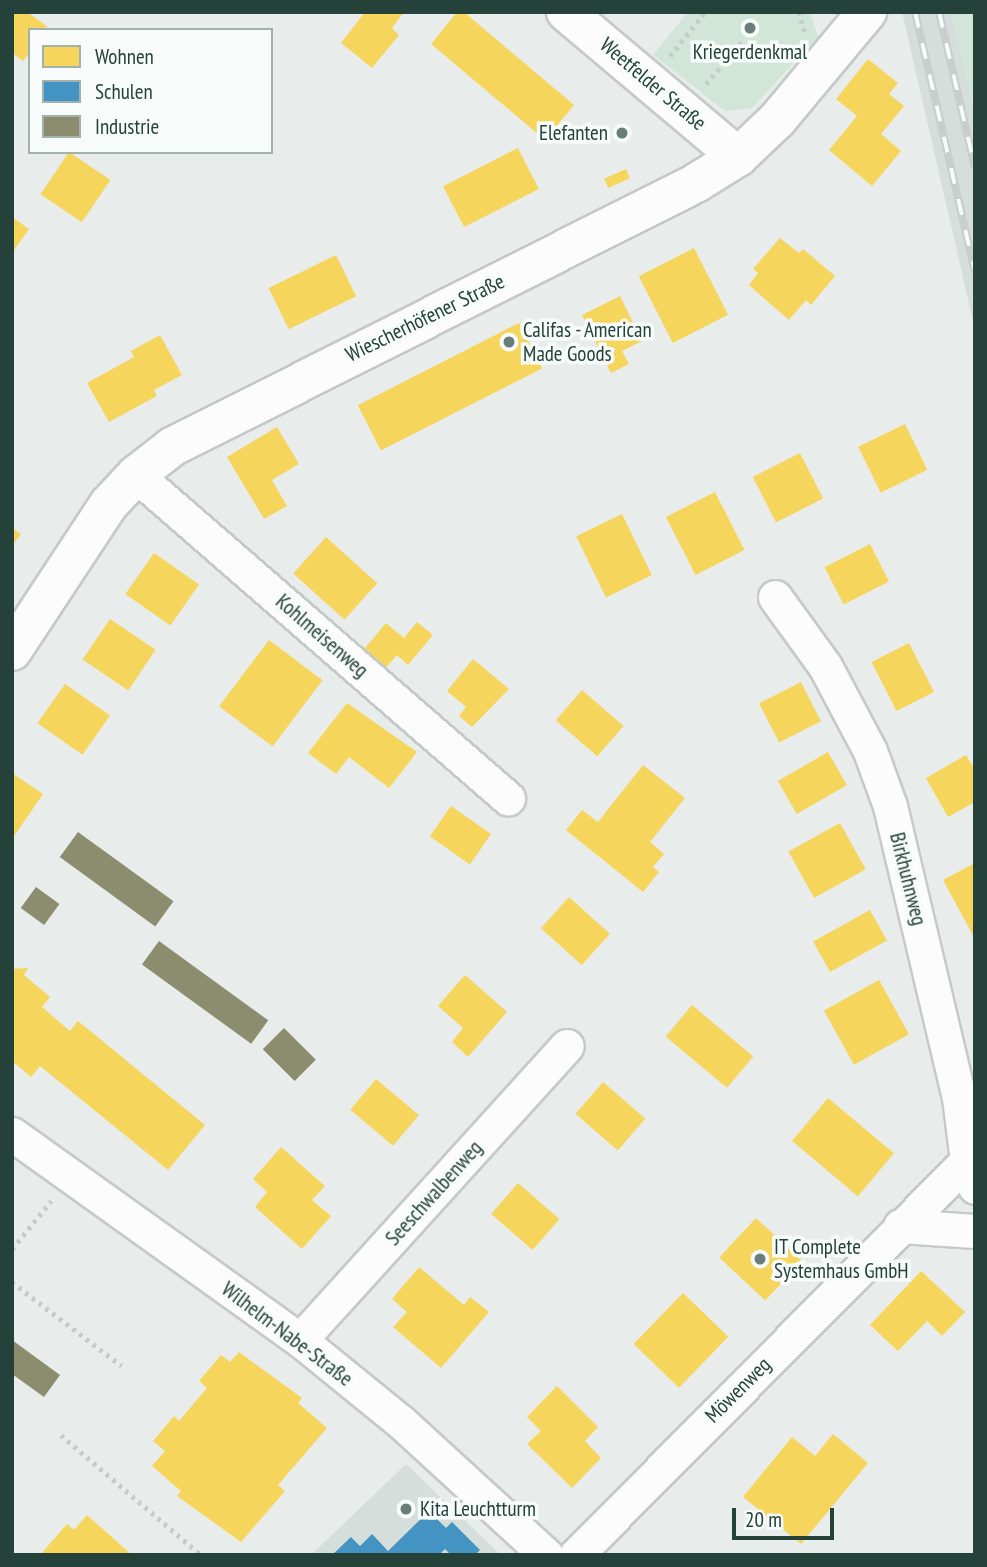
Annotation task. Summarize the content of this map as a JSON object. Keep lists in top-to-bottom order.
{
  "streets": {
    "street": [
      "Weetfelder Straße",
      "Wiescherhöfener Straße",
      "Kohlmeisenweg",
      "Birkhuhnweg",
      "Seeschwalbenweg",
      "Wilhelm-Nabe-Straße",
      "Möwenweg"
    ]
  },
  "crossings": [
    ["Weetfelder Straße", "Wiescherhöfener Straße"],
    ["Wiescherhöfener Straße", "Kohlmeisenweg"],
    ["Birkhuhnweg", "Möwenweg"],
    ["Seeschwalbenweg", "Wilhelm-Nabe-Straße"]
  ],
  "places": [
    "Kriegerdenkmal",
    "Elefanten",
    "Califas - American Made Goods",
    "IT Complete Systemhaus GmbH",
    "Kita Leuchtturm"
  ],
  "legend": ["Wohnen", "Schulen", "Industrie"],
  "scale_bar": "20 m"
}
